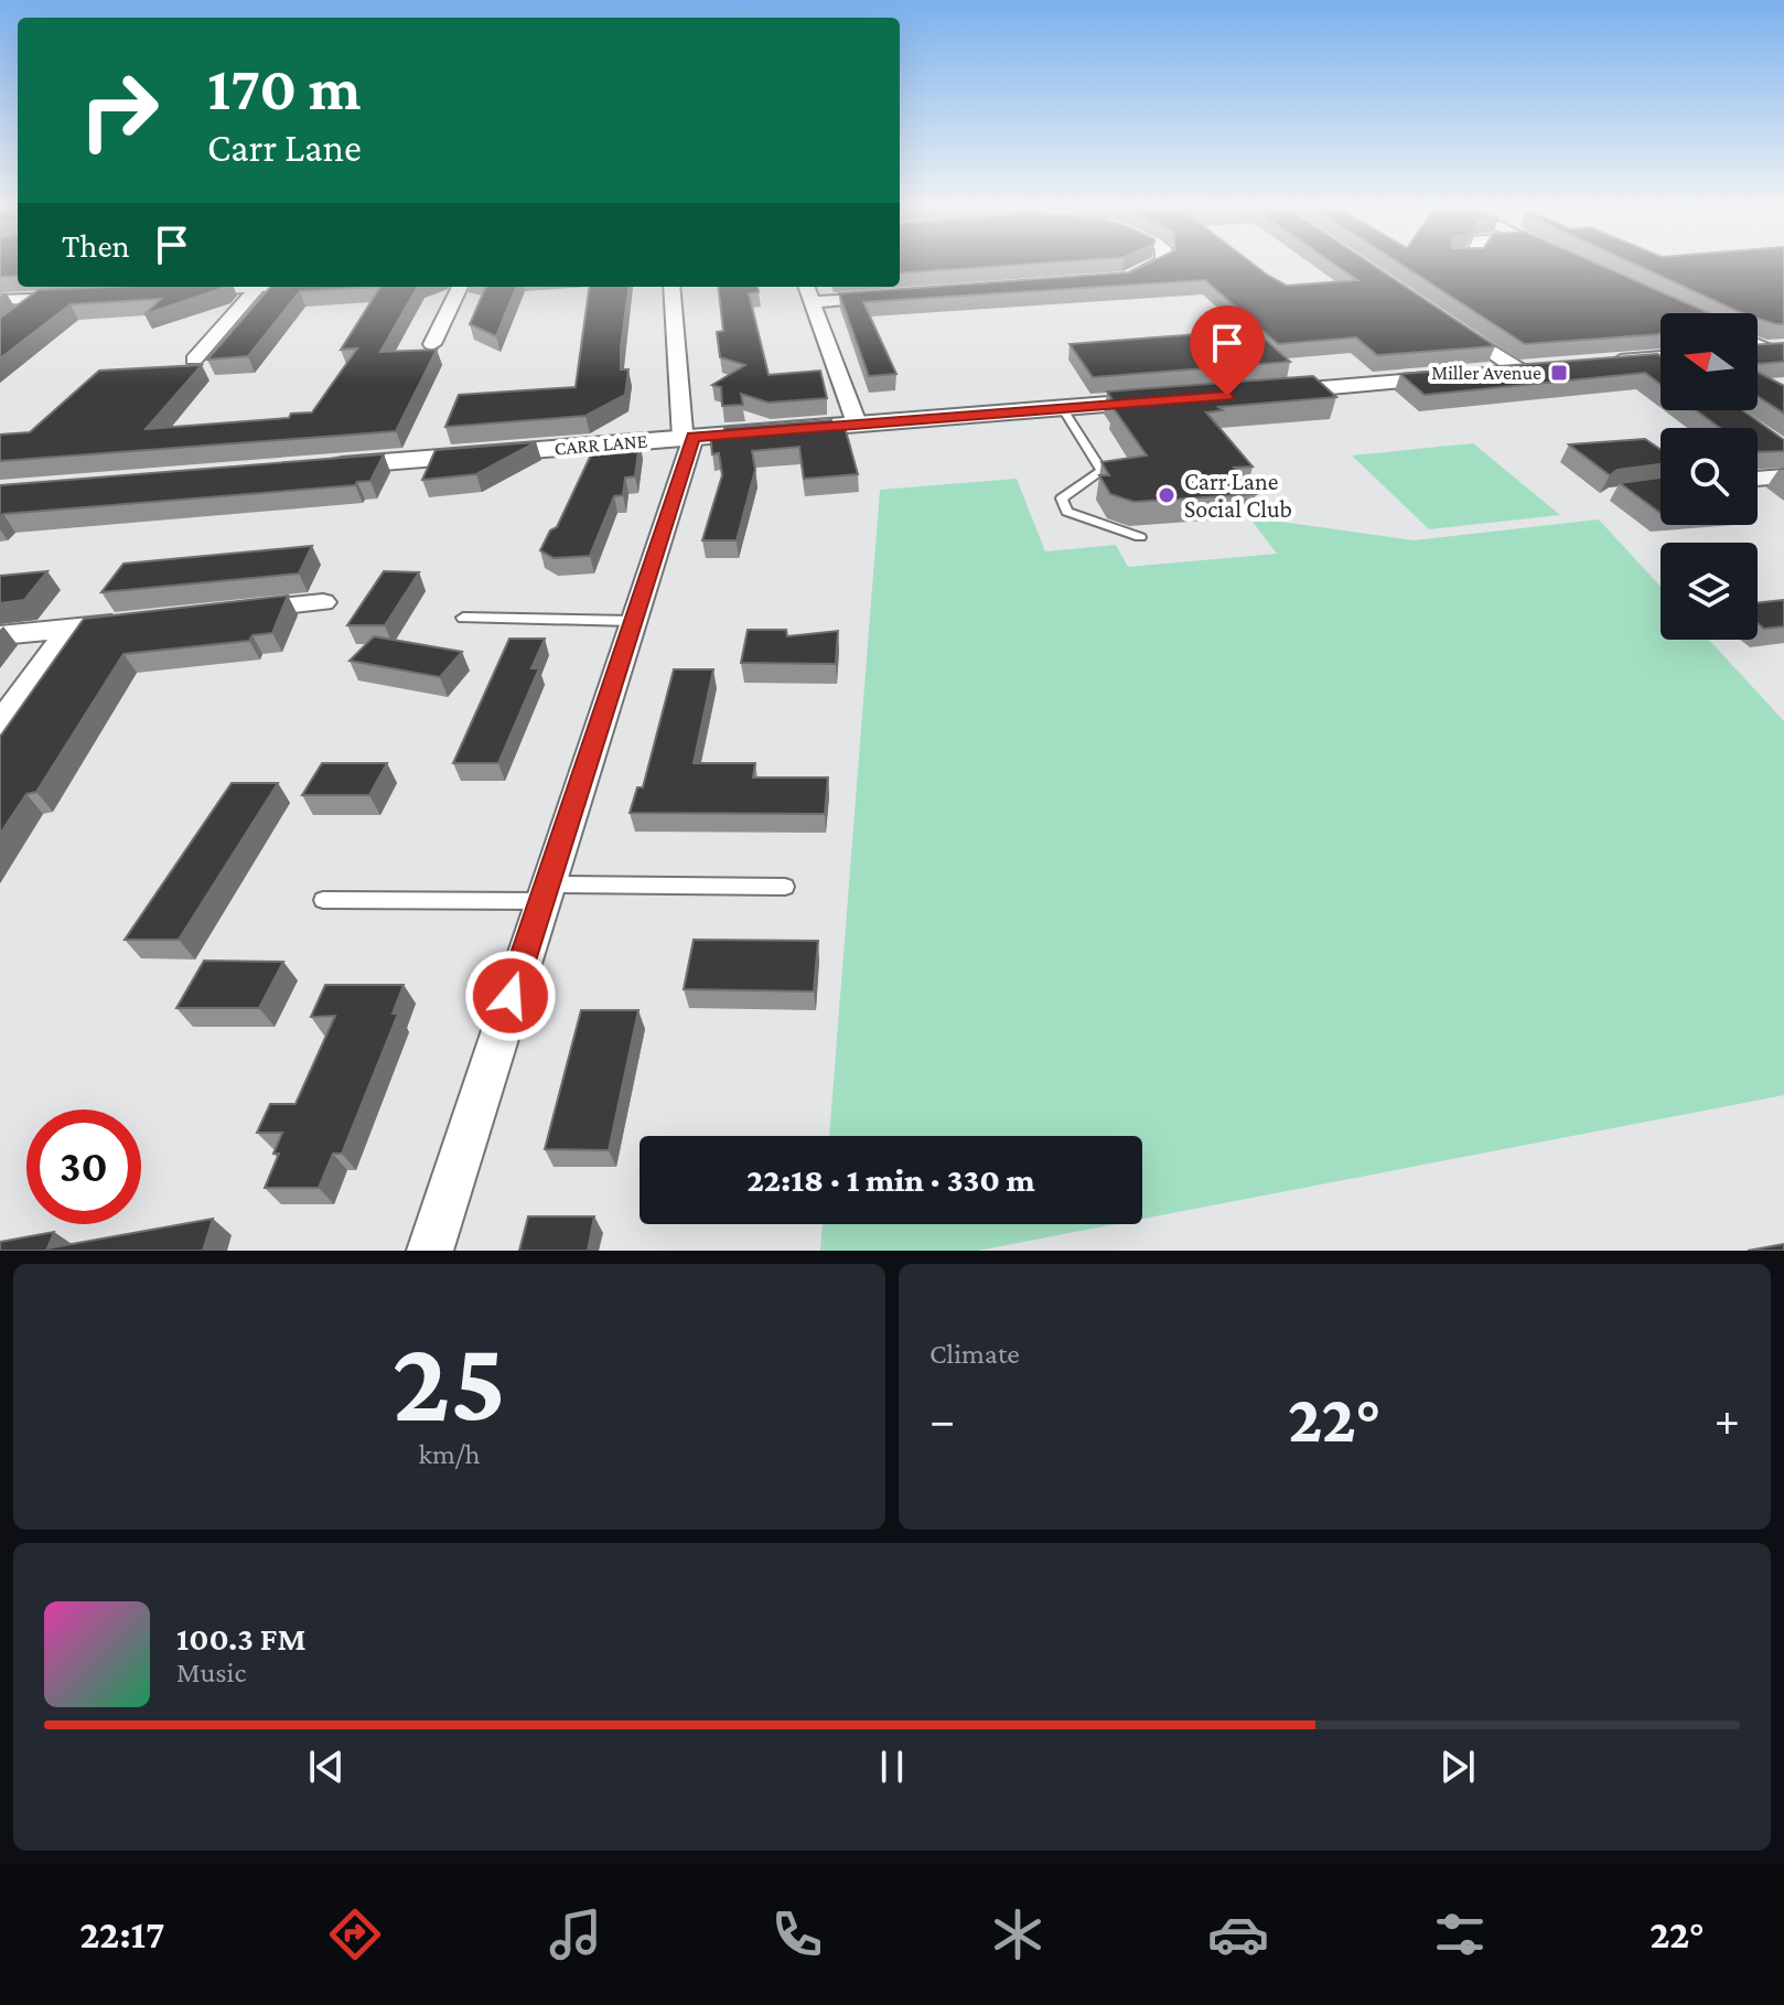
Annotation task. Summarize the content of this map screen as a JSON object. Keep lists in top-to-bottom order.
{
  "streets": {
    "street": ["CARR LANE"]
  },
  "places": {
    "transit": ["Miller Avenue"],
    "other": ["Carr Lane Social Club"]
  },
  "north": "left",
  "page": {
    "turn": ["170 m", "Carr Lane"],
    "then": "Then",
    "limit": "30",
    "trip": "22:18 · 1 min · 330 m",
    "tile": [
      ["25", "km/h"],
      "Climate"
    ],
    "heat": ["−", "22°", "+"],
    "song": ["100.3 FM", "Music"],
    "tabs": ["22:17", "22°"]
  }
}
